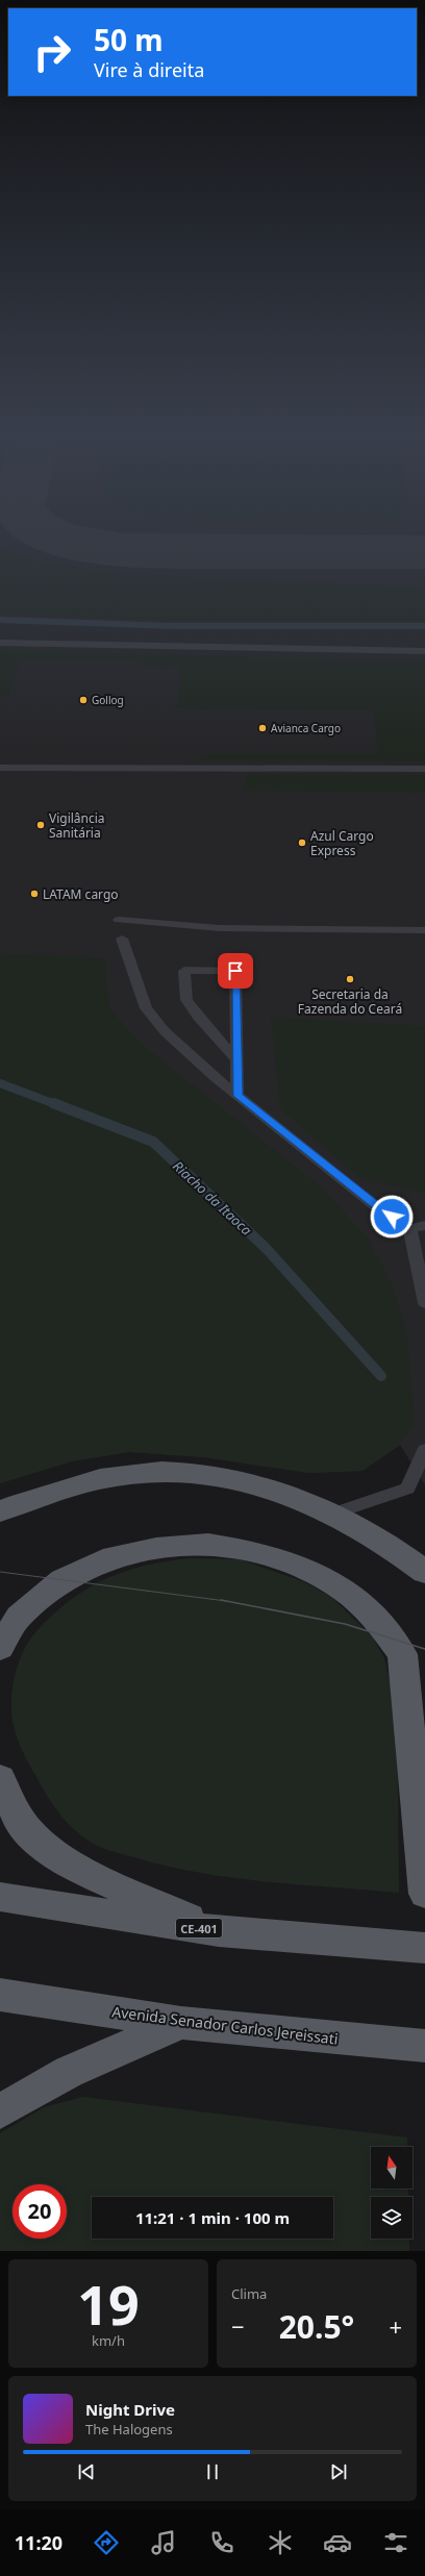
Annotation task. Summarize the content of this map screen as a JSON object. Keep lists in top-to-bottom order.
{
  "streets": {
    "main road": ["CE-401", "Avenida Senador Carlos Jereissati"]
  },
  "water": ["Riacho da Itaoca"],
  "places": [
    "Gollog",
    "Avianca Cargo",
    "Vigilância Sanitária",
    "Azul Cargo Express",
    "LATAM cargo",
    "Secretaria da Fazenda do Ceará"
  ],
  "north": "top",
  "page": {
    "turn": ["50 m", "Vire à direita"],
    "limit": "20",
    "trip": "11:21 · 1 min · 100 m",
    "tile": [
      ["19", "km/h"],
      "Clima"
    ],
    "heat": ["−", "20.5°", "+"],
    "song": ["Night Drive", "The Halogens"],
    "tabs": "11:20"
  }
}
